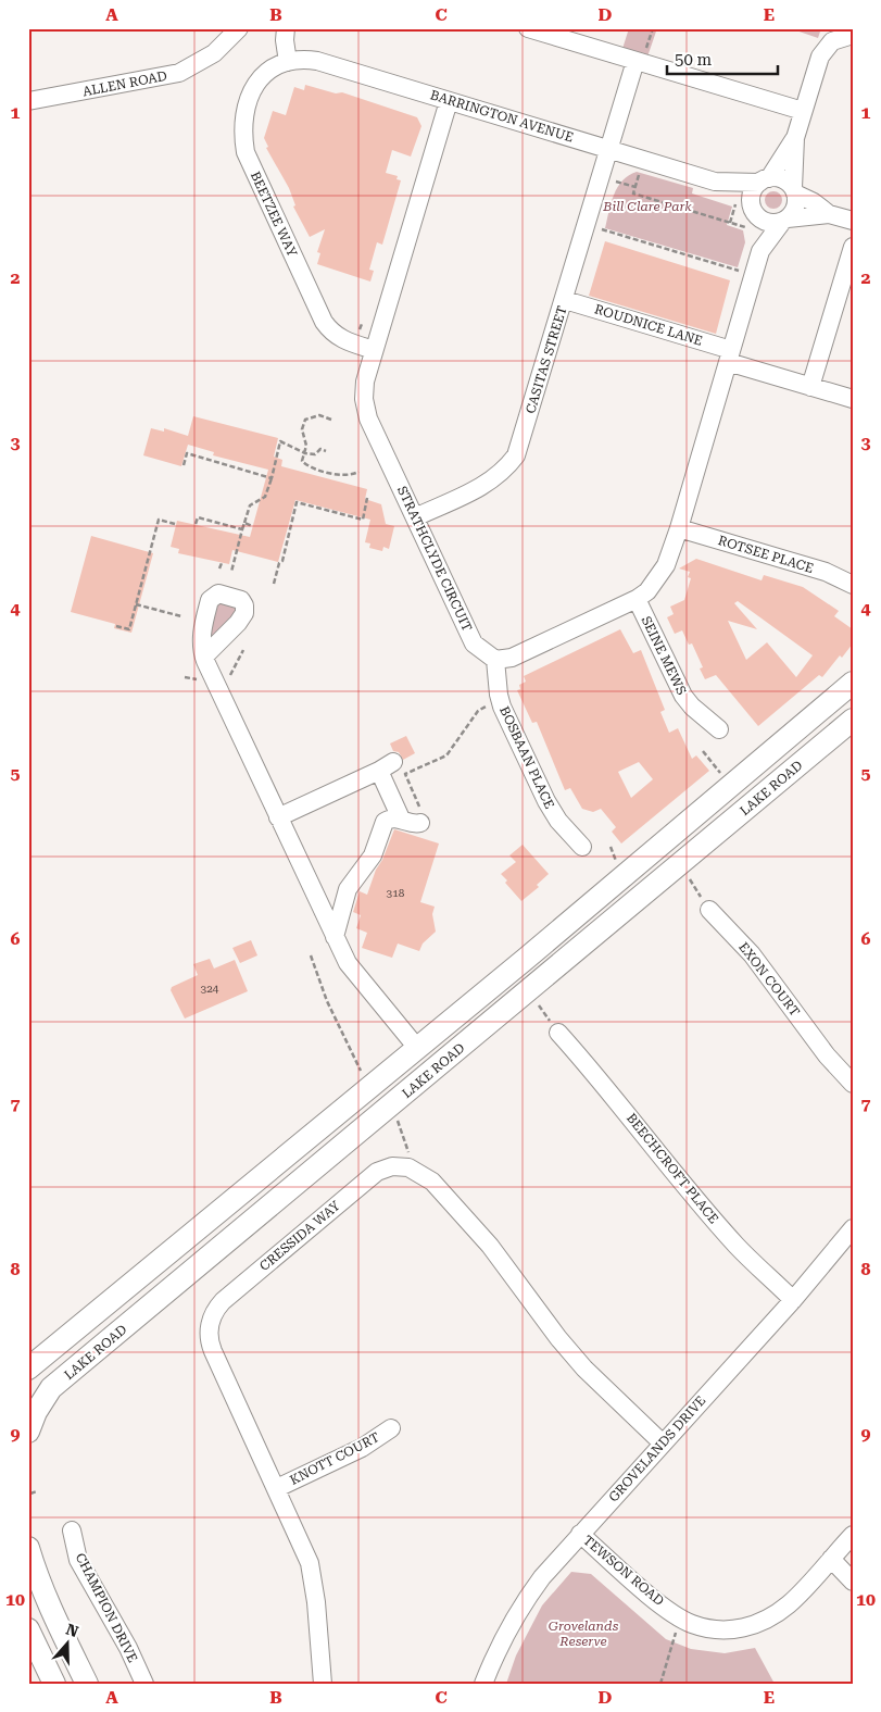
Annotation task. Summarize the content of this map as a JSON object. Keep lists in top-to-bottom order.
{
  "streets": {
    "main road": ["LAKE ROAD"],
    "street": [
      "ALLEN ROAD",
      "BARRINGTON AVENUE",
      "BEETZEE WAY",
      "ROUDNICE LANE",
      "CASITAS STREET",
      "ROTSEE PLACE",
      "STRATHCLYDE CIRCUIT",
      "SEINE MEWS",
      "BOSBAAN PLACE",
      "EXON COURT",
      "BEECHCROFT PLACE",
      "CRESSIDA WAY",
      "GROVELANDS DRIVE",
      "KNOTT COURT",
      "TEWSON ROAD",
      "CHAMPION DRIVE"
    ]
  },
  "crossings": [
    ["BARRINGTON AVENUE", "BEETZEE WAY"],
    ["BARRINGTON AVENUE", "CASITAS STREET"],
    ["BARRINGTON AVENUE", "STRATHCLYDE CIRCUIT"],
    ["BEETZEE WAY", "STRATHCLYDE CIRCUIT"],
    ["ROUDNICE LANE", "CASITAS STREET"],
    ["CASITAS STREET", "STRATHCLYDE CIRCUIT"],
    ["STRATHCLYDE CIRCUIT", "BOSBAAN PLACE"],
    ["BEECHCROFT PLACE", "GROVELANDS DRIVE"],
    ["CRESSIDA WAY", "GROVELANDS DRIVE"],
    ["CRESSIDA WAY", "KNOTT COURT"],
    ["GROVELANDS DRIVE", "TEWSON ROAD"]
  ],
  "parks": ["Bill Clare Park", "Grovelands Reserve"],
  "house_numbers": ["318", "324"],
  "scale_bar": "50 m",
  "north": "top",
  "grid": {
    "columns": [
      "A",
      "B",
      "C",
      "D",
      "E"
    ],
    "rows": [
      "1",
      "2",
      "3",
      "4",
      "5",
      "6",
      "7",
      "8",
      "9",
      "10"
    ]
  }
}
